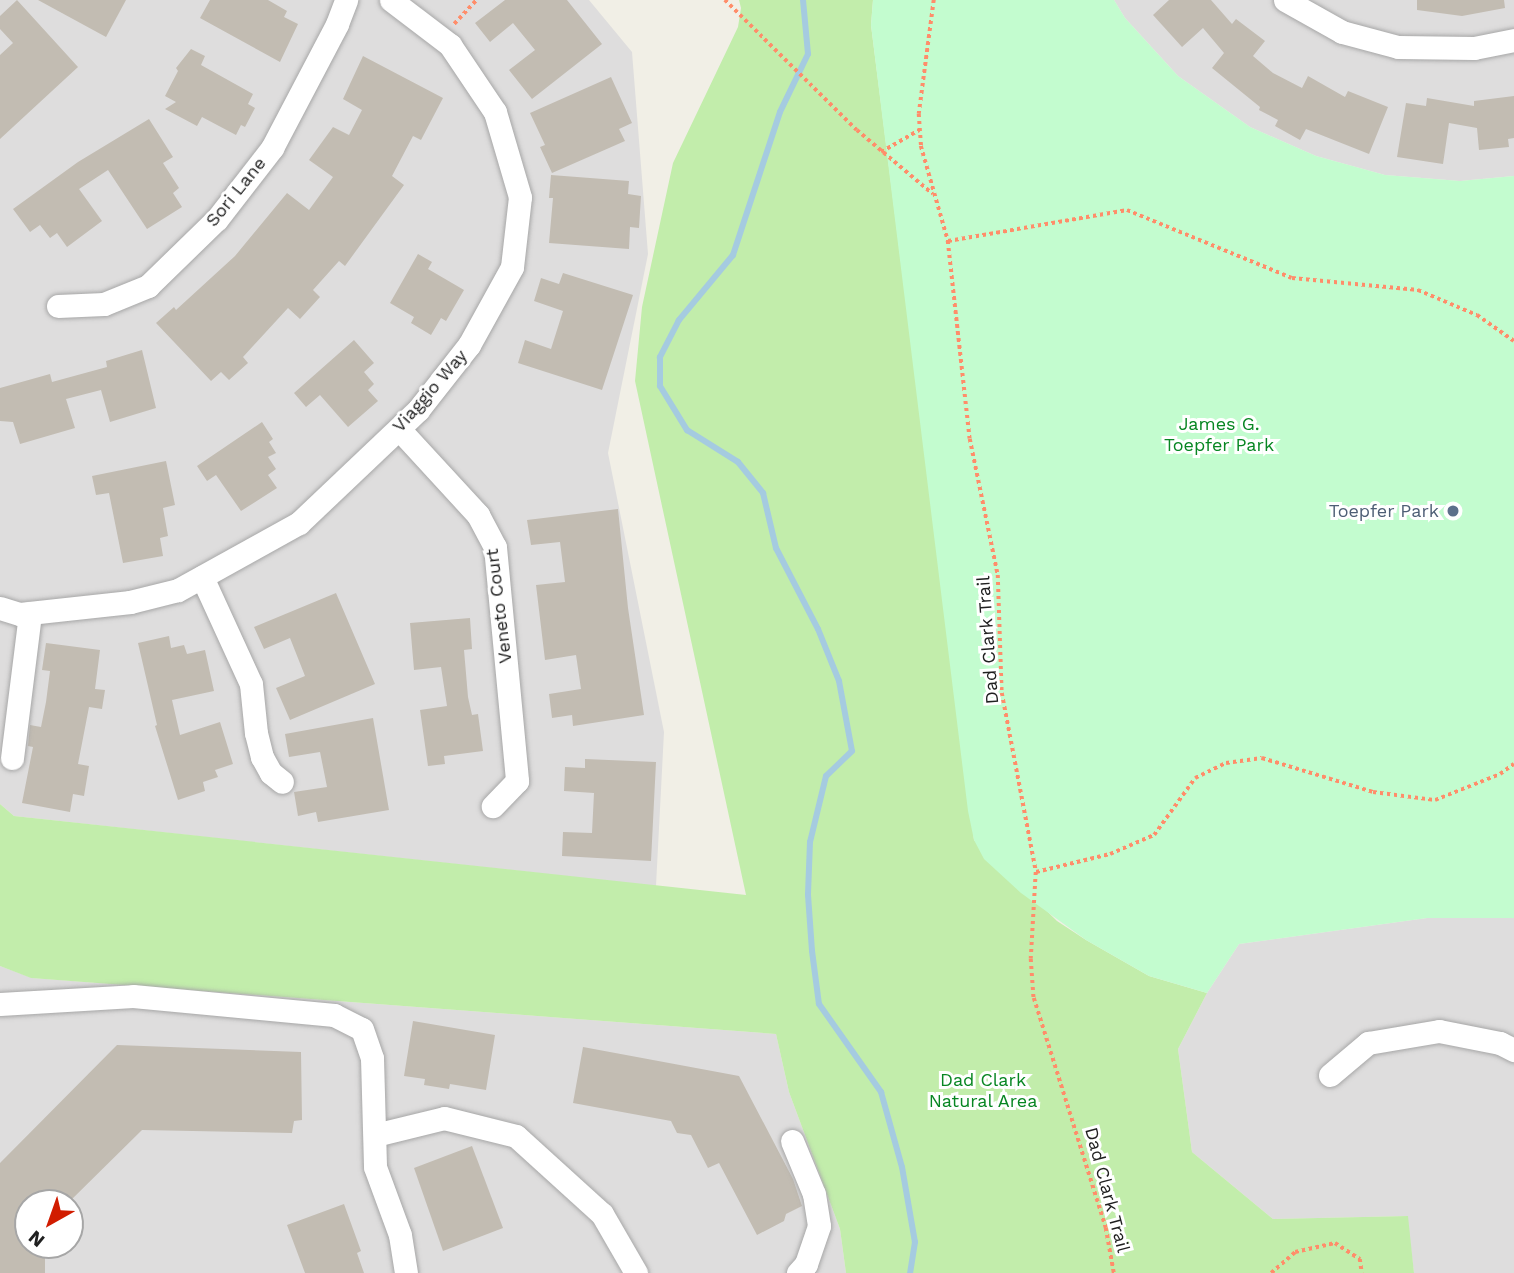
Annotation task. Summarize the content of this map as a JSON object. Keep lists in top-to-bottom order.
{
  "streets": {
    "street": ["Sori Lane", "Viaggio Way", "Veneto Court"],
    "path": ["Dad Clark Trail"]
  },
  "crossings": [
    ["Viaggio Way", "Veneto Court"]
  ],
  "parks": ["James G. Toepfer Park", "Dad Clark Natural Area"],
  "places": ["Toepfer Park"],
  "north": "bottom left"
}
